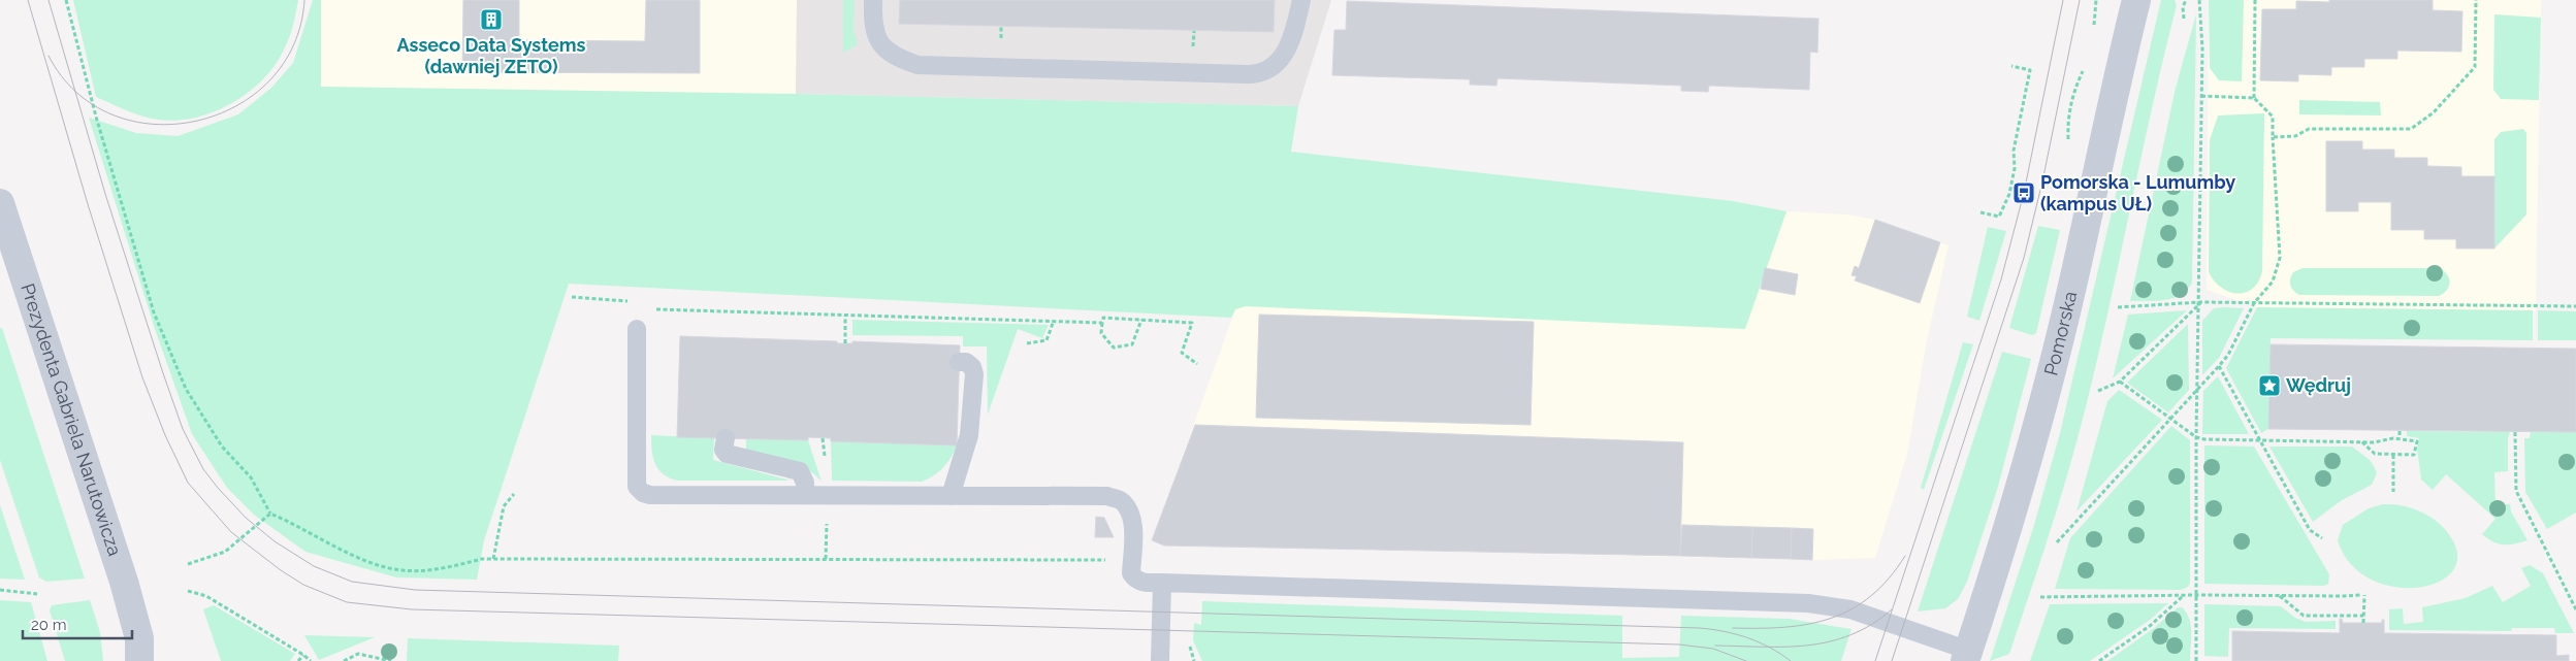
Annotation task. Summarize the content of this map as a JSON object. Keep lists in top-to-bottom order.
{
  "streets": {
    "street": ["Pomorska", "Prezydenta Gabriela Narutowicza"]
  },
  "places": {
    "building": ["Asseco Data Systems (dawniej ZETO)"],
    "bus stop": ["Pomorska - Lumumby (kampus UŁ)"],
    "place": ["Wędruj"]
  },
  "scale_bar": "20 m"
}
